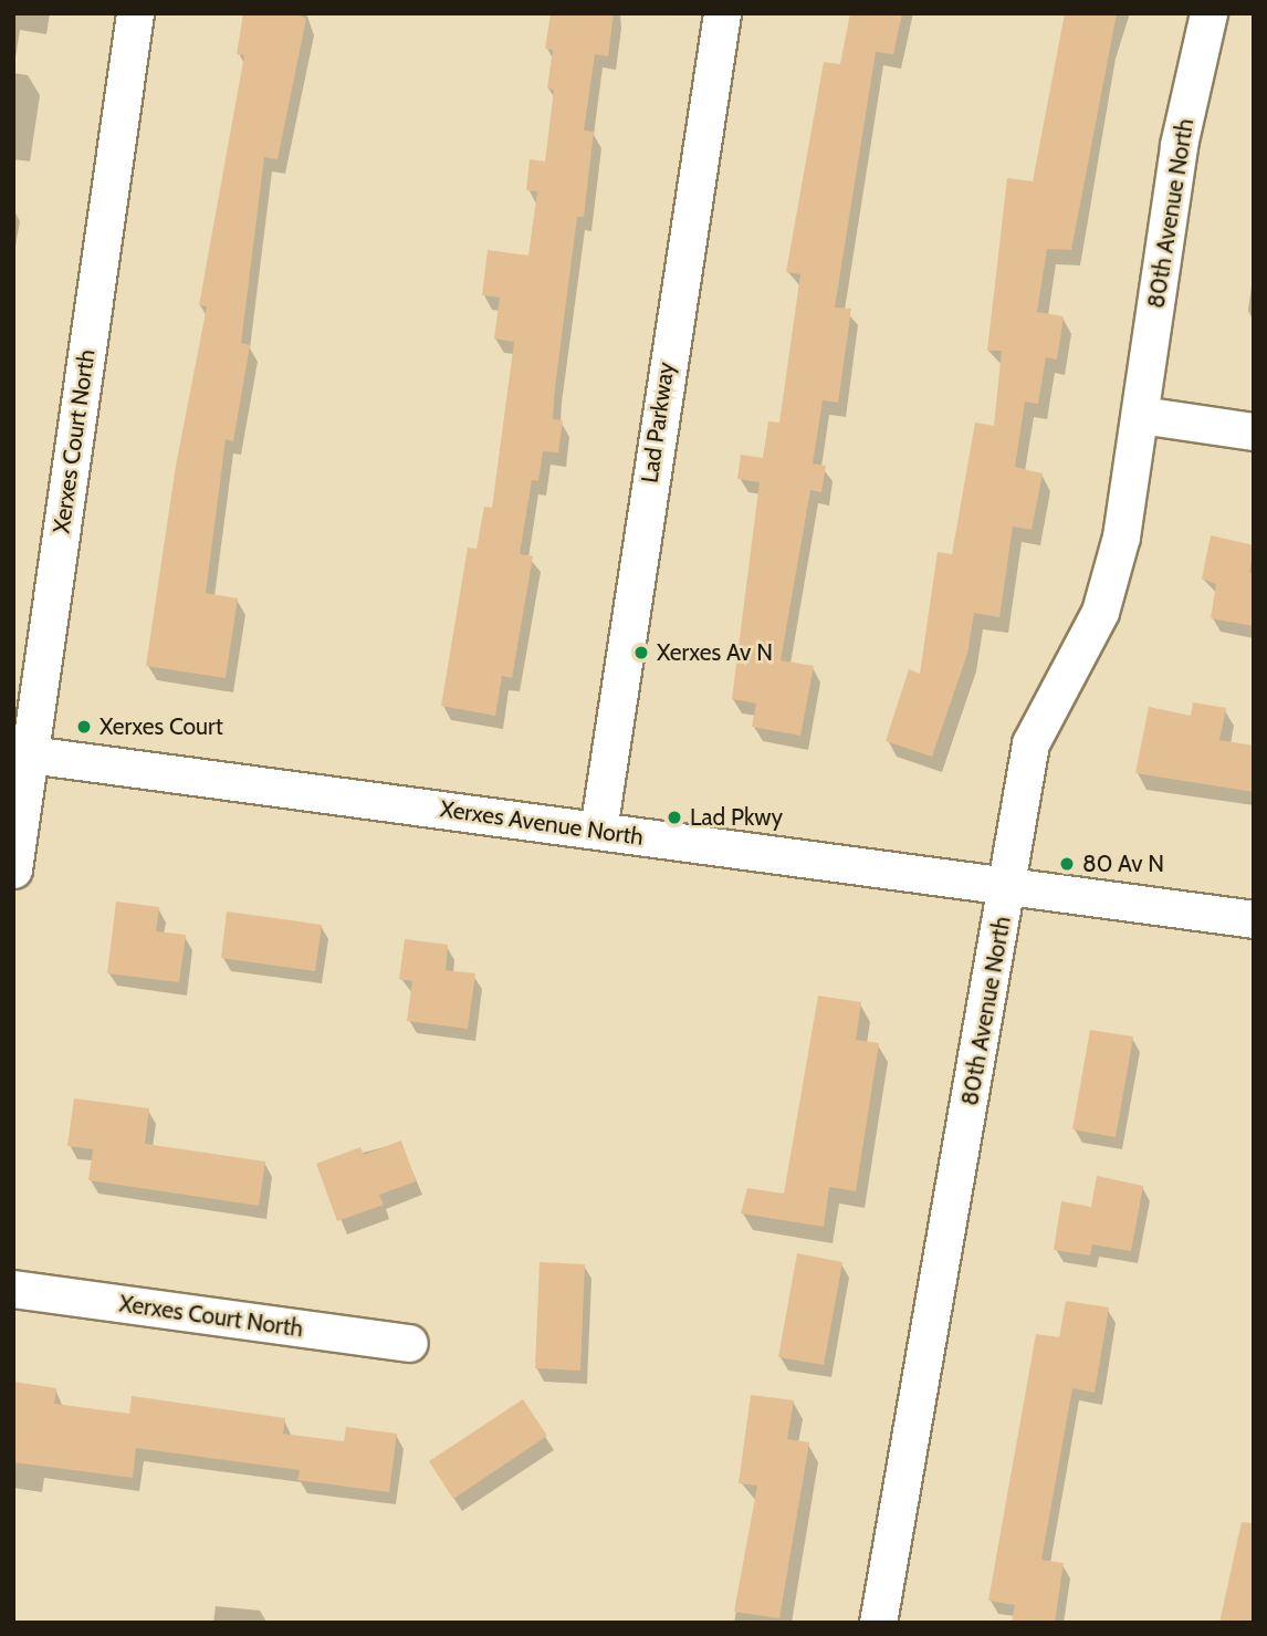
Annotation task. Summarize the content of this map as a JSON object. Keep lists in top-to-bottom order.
{
  "streets": {
    "street": [
      "80th Avenue North",
      "Lad Parkway",
      "Xerxes Court North",
      "Xerxes Avenue North"
    ]
  },
  "crossings": [
    ["80th Avenue North", "Xerxes Avenue North"],
    ["Lad Parkway", "Xerxes Avenue North"],
    ["Xerxes Court North", "Xerxes Avenue North"]
  ],
  "places": [
    "Xerxes Av N",
    "Xerxes Court",
    "Lad Pkwy",
    "80 Av N"
  ]
}
